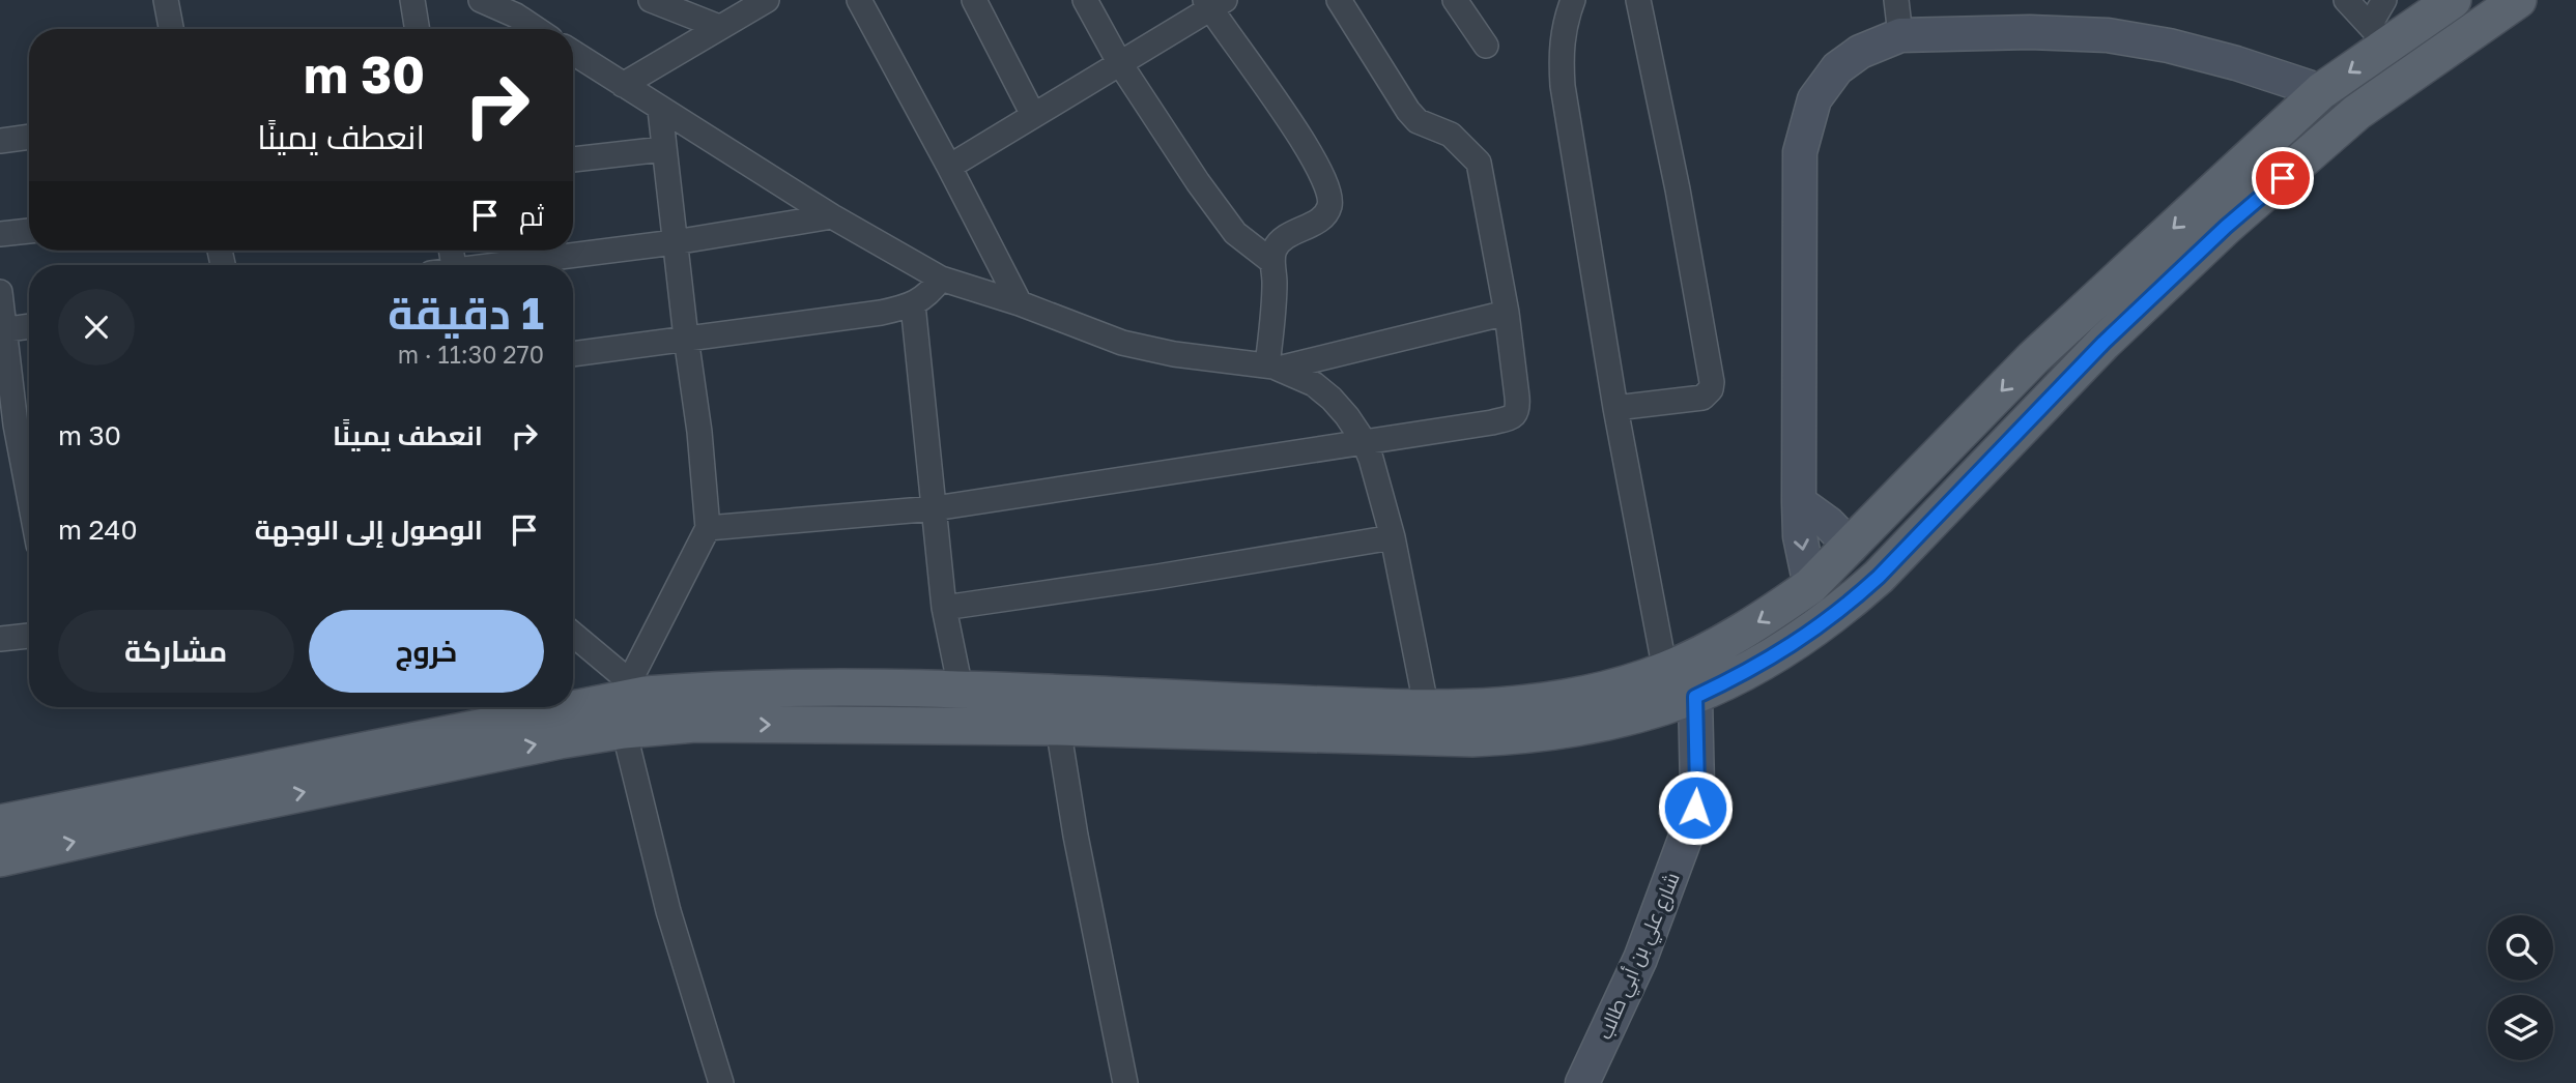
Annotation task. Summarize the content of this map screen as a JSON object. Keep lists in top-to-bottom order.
{
  "streets": {
    "street": ["شارع علي بن أبي طالب"]
  },
  "page": {
    "turn": ["30 m", "انعطف يمينًا"],
    "then": "ثم",
    "heading": ["1 دقيقة", "270 m · 11:30"],
    "list": [
      {
        "name": "انعطف يمينًا",
        "value": "30 m"
      },
      {
        "name": "الوصول إلى الوجهة",
        "value": "240 m"
      }
    ],
    "buttons": ["خروج", "مشاركة"]
  }
}
